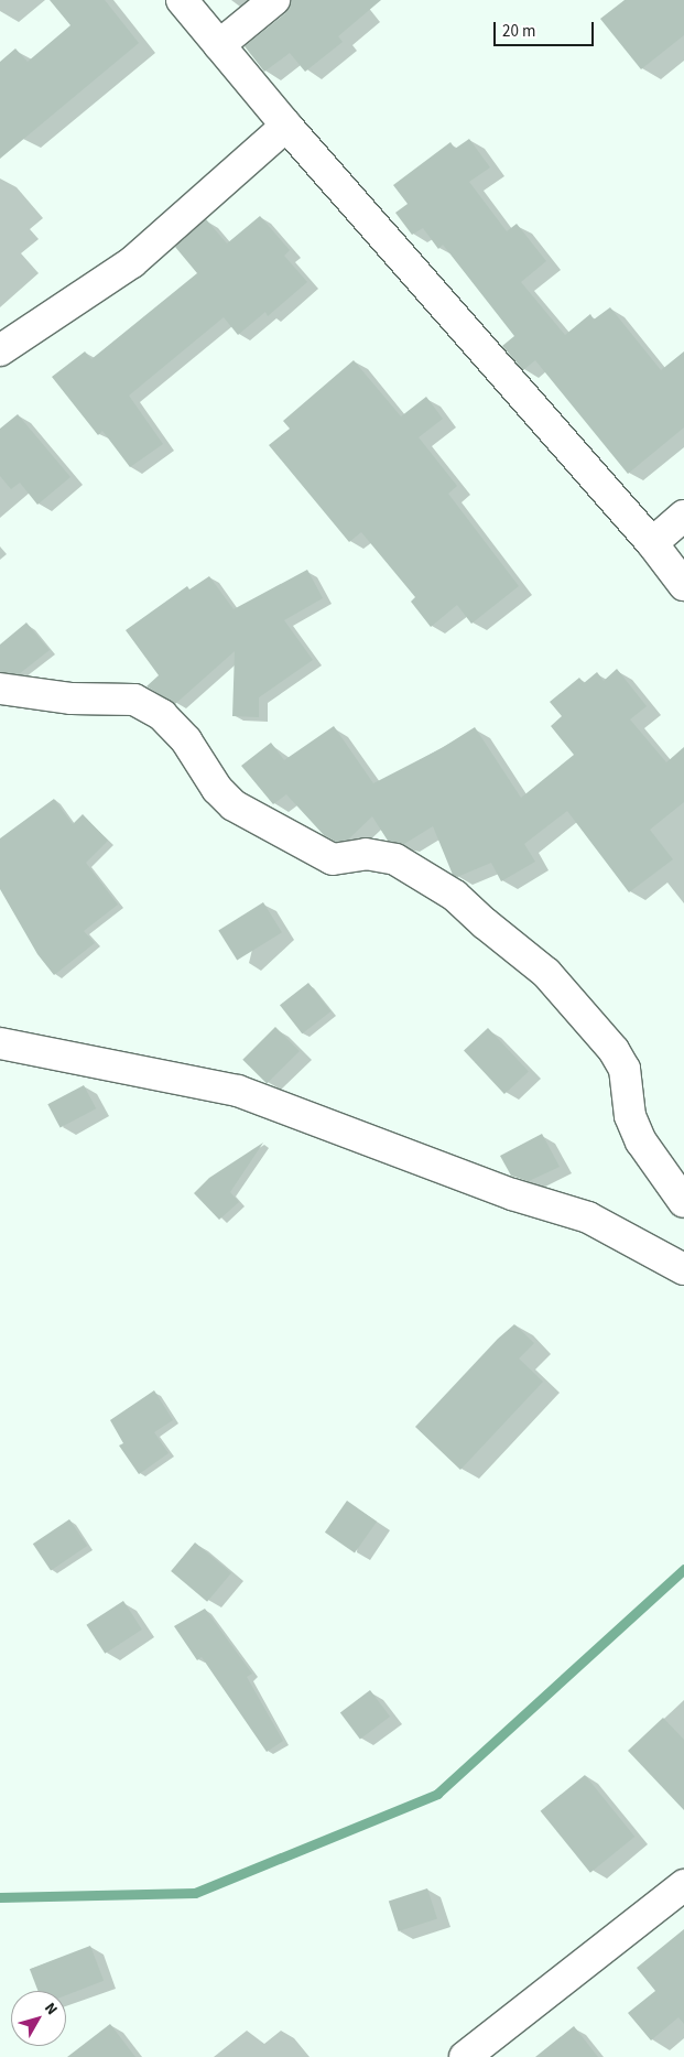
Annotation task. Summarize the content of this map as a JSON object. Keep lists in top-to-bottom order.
{
  "scale_bar": "20 m",
  "north": "top right"
}
